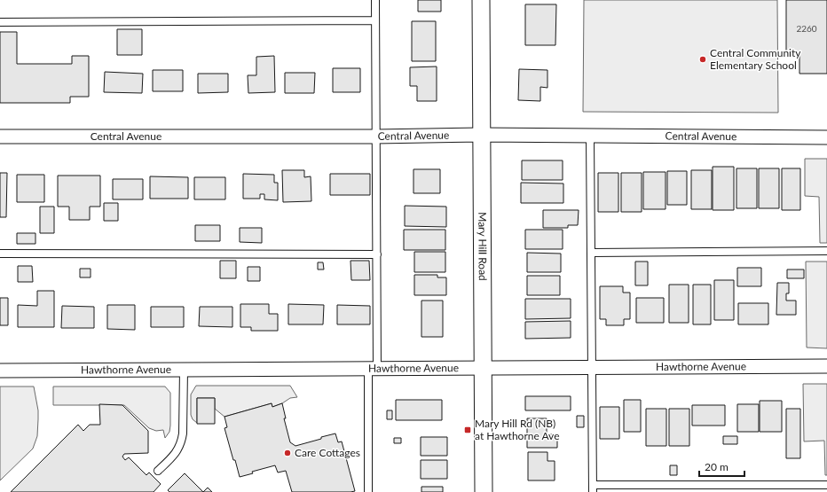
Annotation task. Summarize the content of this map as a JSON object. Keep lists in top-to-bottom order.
{
  "streets": {
    "street": ["Central Avenue", "Mary Hill Road", "Hawthorne Avenue"]
  },
  "crossings": [
    ["Central Avenue", "Mary Hill Road"],
    ["Mary Hill Road", "Hawthorne Avenue"]
  ],
  "places": {
    "other": ["Central Community Elementary School", "Care Cottages"],
    "transit": ["Mary Hill Rd (NB) at Hawthorne Ave"]
  },
  "house_numbers": ["2260"],
  "scale_bar": "20 m"
}
